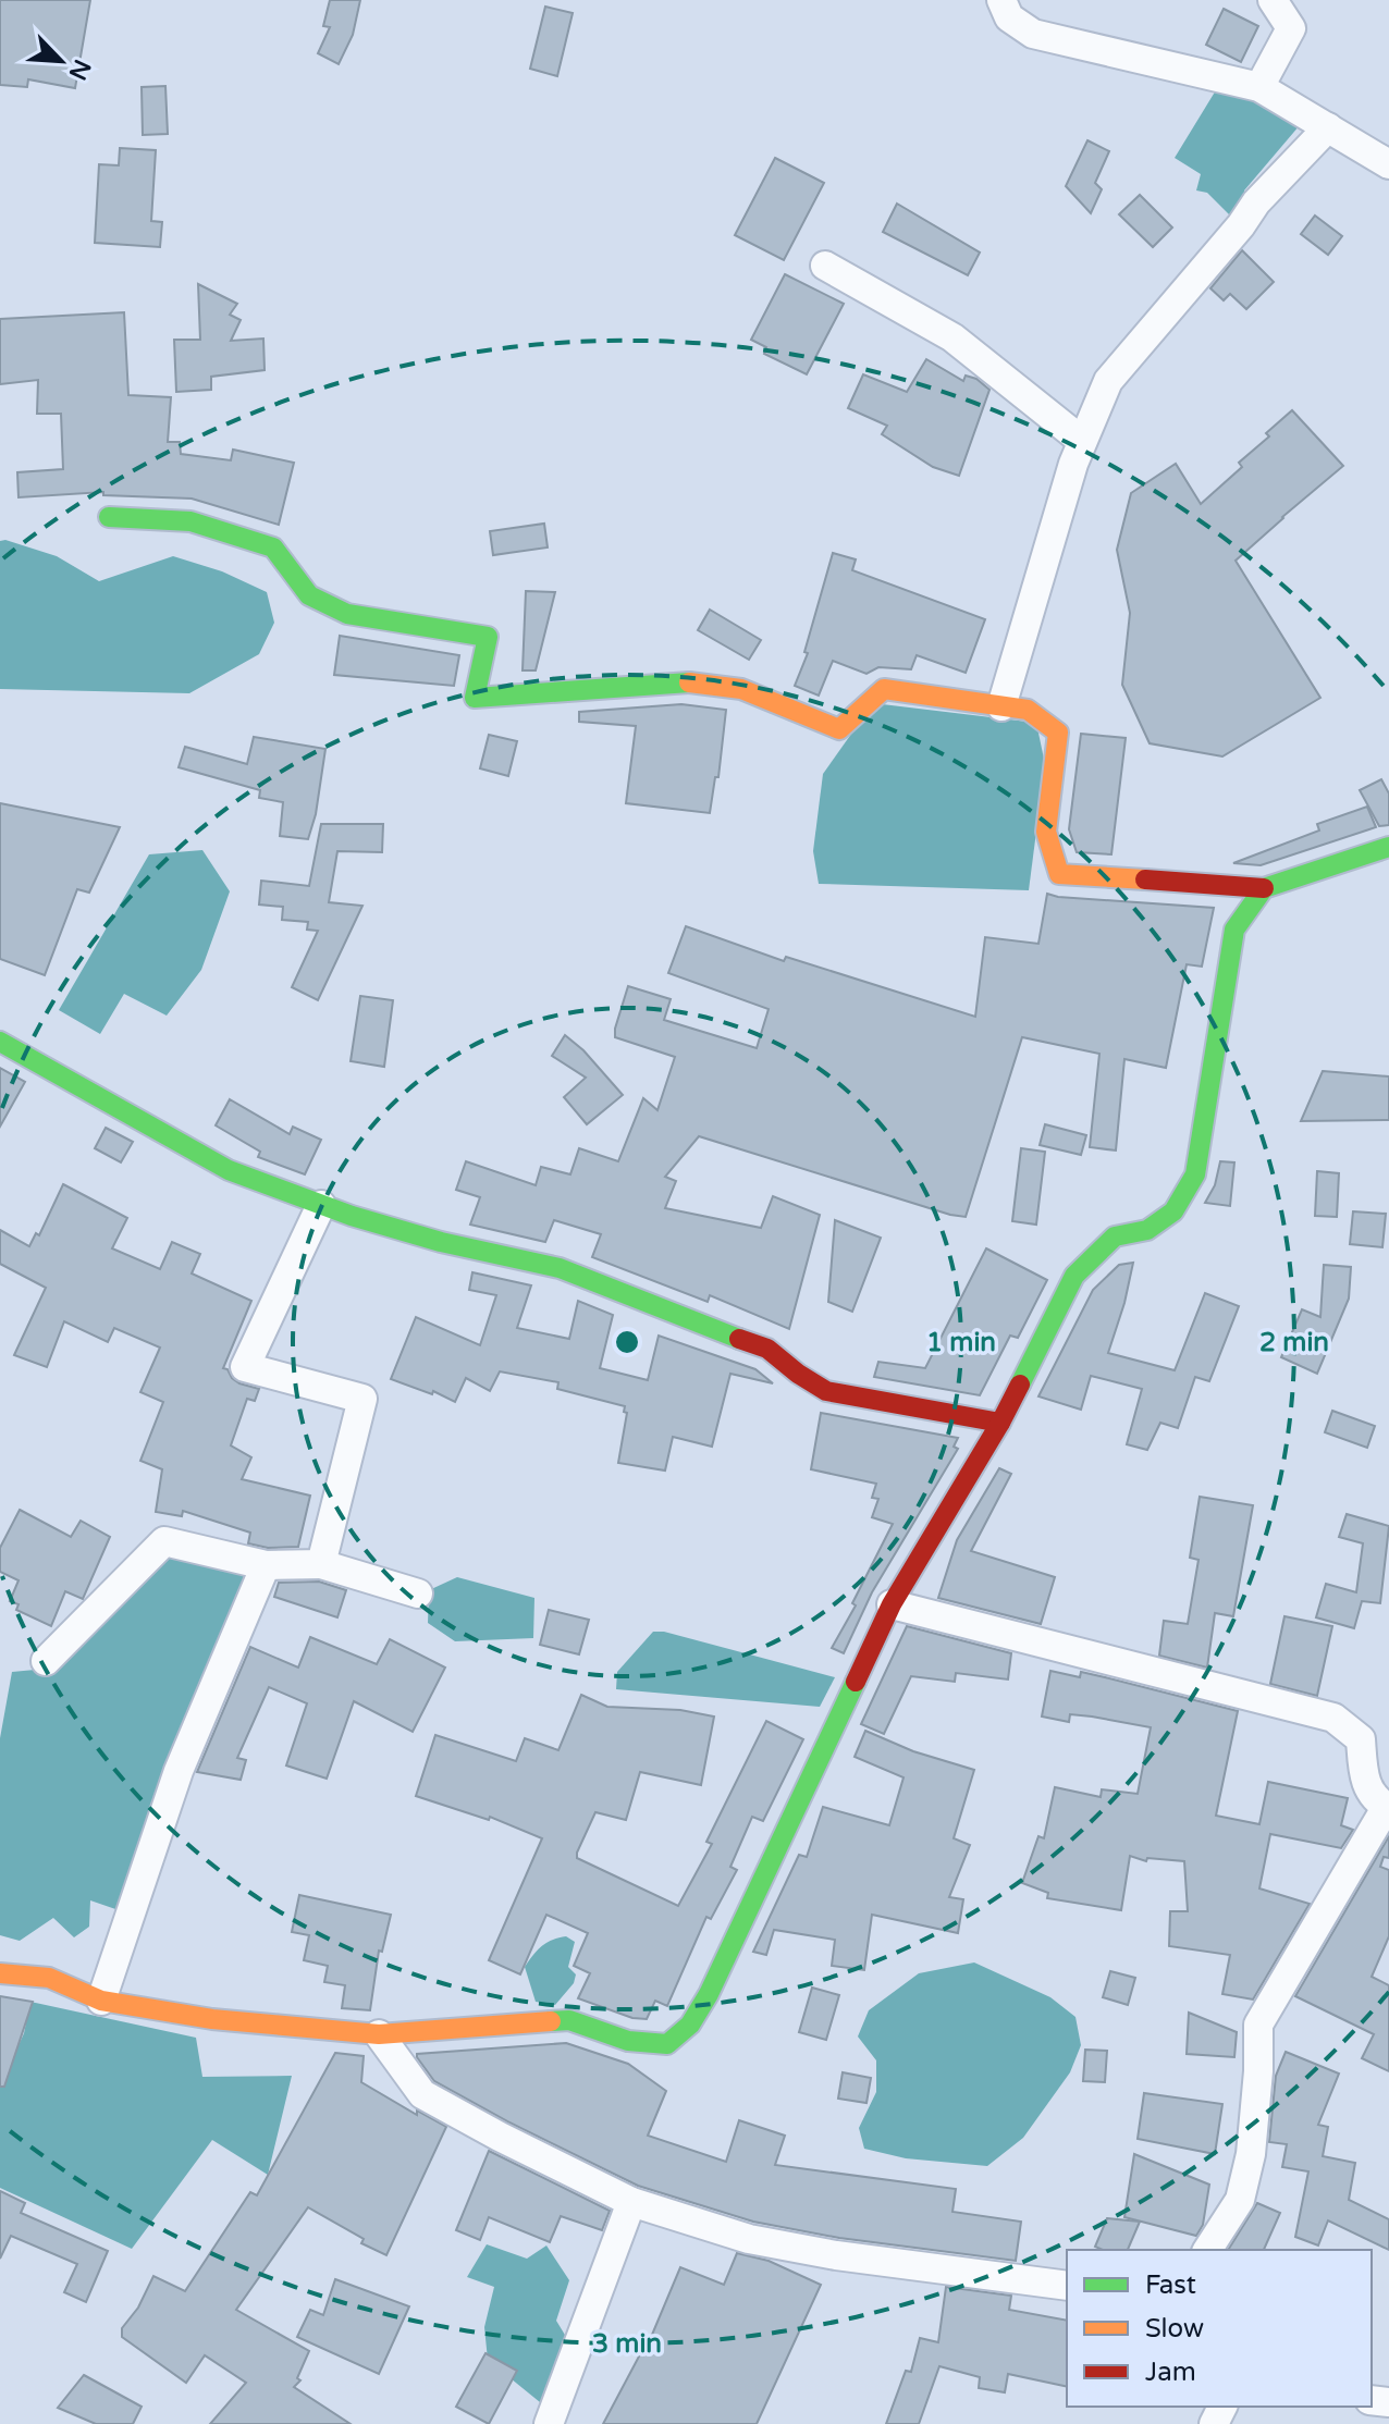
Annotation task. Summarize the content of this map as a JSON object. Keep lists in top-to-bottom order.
{
  "legend": ["Fast", "Slow", "Jam"],
  "north": "bottom right",
  "rings": ["1 min", "2 min", "3 min"]
}
